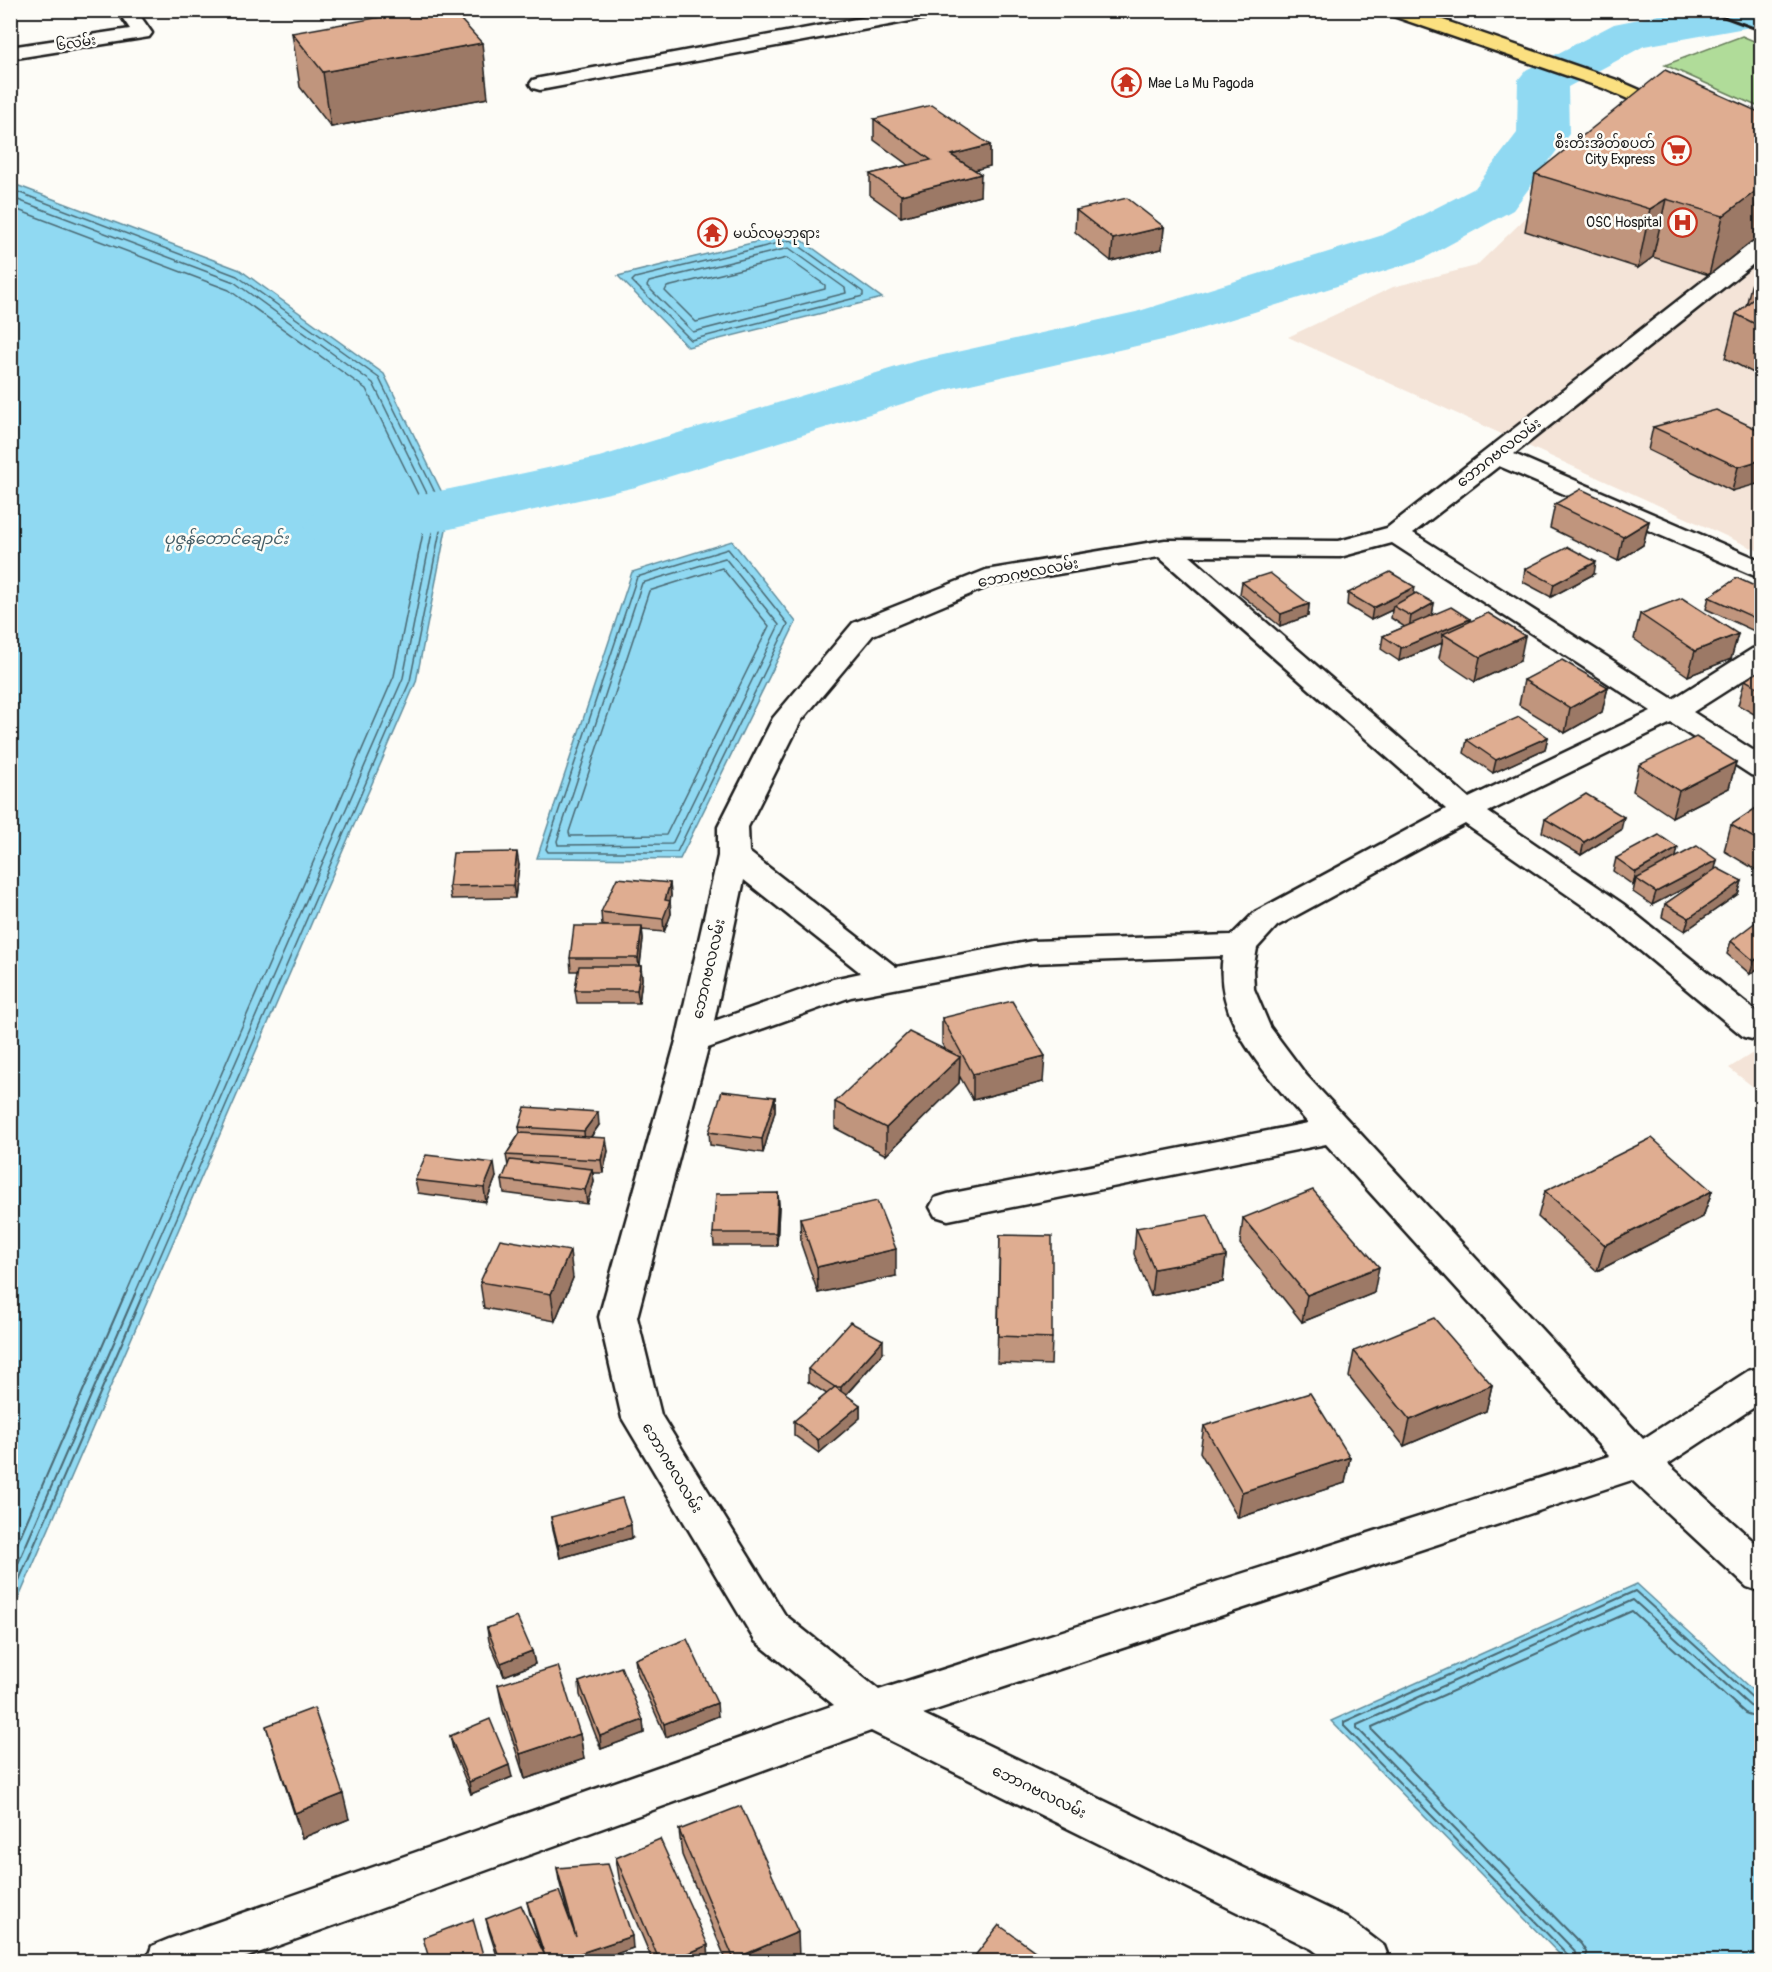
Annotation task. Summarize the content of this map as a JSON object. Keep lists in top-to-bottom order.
{
  "streets": {
    "street": ["၆လမ်း", "ဘောဂဗလလမ်း"]
  },
  "water": ["ပုဇွန်တောင်ချောင်း"],
  "places": {
    "temple": ["Mae La Mu Pagoda", "မယ်လမုဘုရား"],
    "supermarket": ["စီးတီးအိတ်စပတ် City Express"],
    "hospital": ["OSC Hospital"]
  }
}
